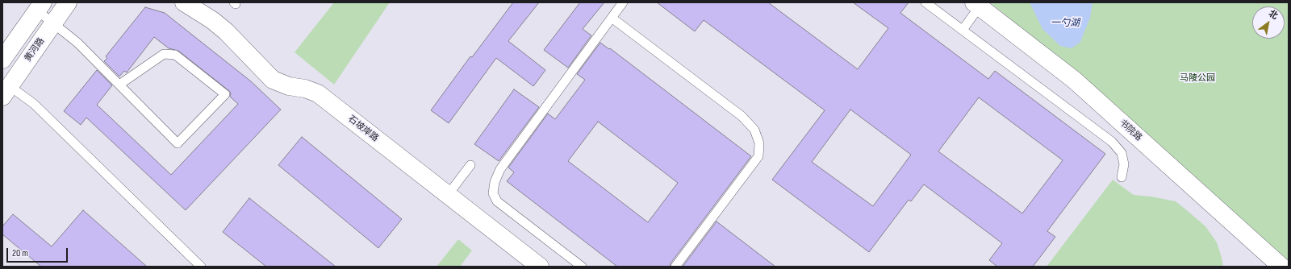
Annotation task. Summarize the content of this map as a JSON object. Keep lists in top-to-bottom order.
{
  "streets": {
    "street": ["黄河路", "石坡岸路", "书院路"]
  },
  "water": ["一勺湖"],
  "parks": ["马陵公园"],
  "scale_bar": "20 m",
  "north": "top right"
}
